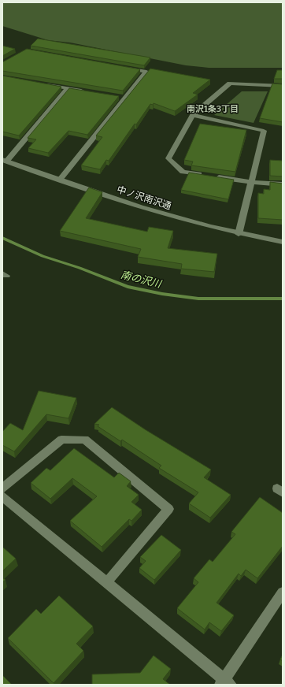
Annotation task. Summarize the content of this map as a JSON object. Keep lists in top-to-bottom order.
{
  "streets": {
    "street": ["中ノ沢南沢通"]
  },
  "districts": ["南沢1条3丁目"],
  "water": ["南の沢川"]
}
